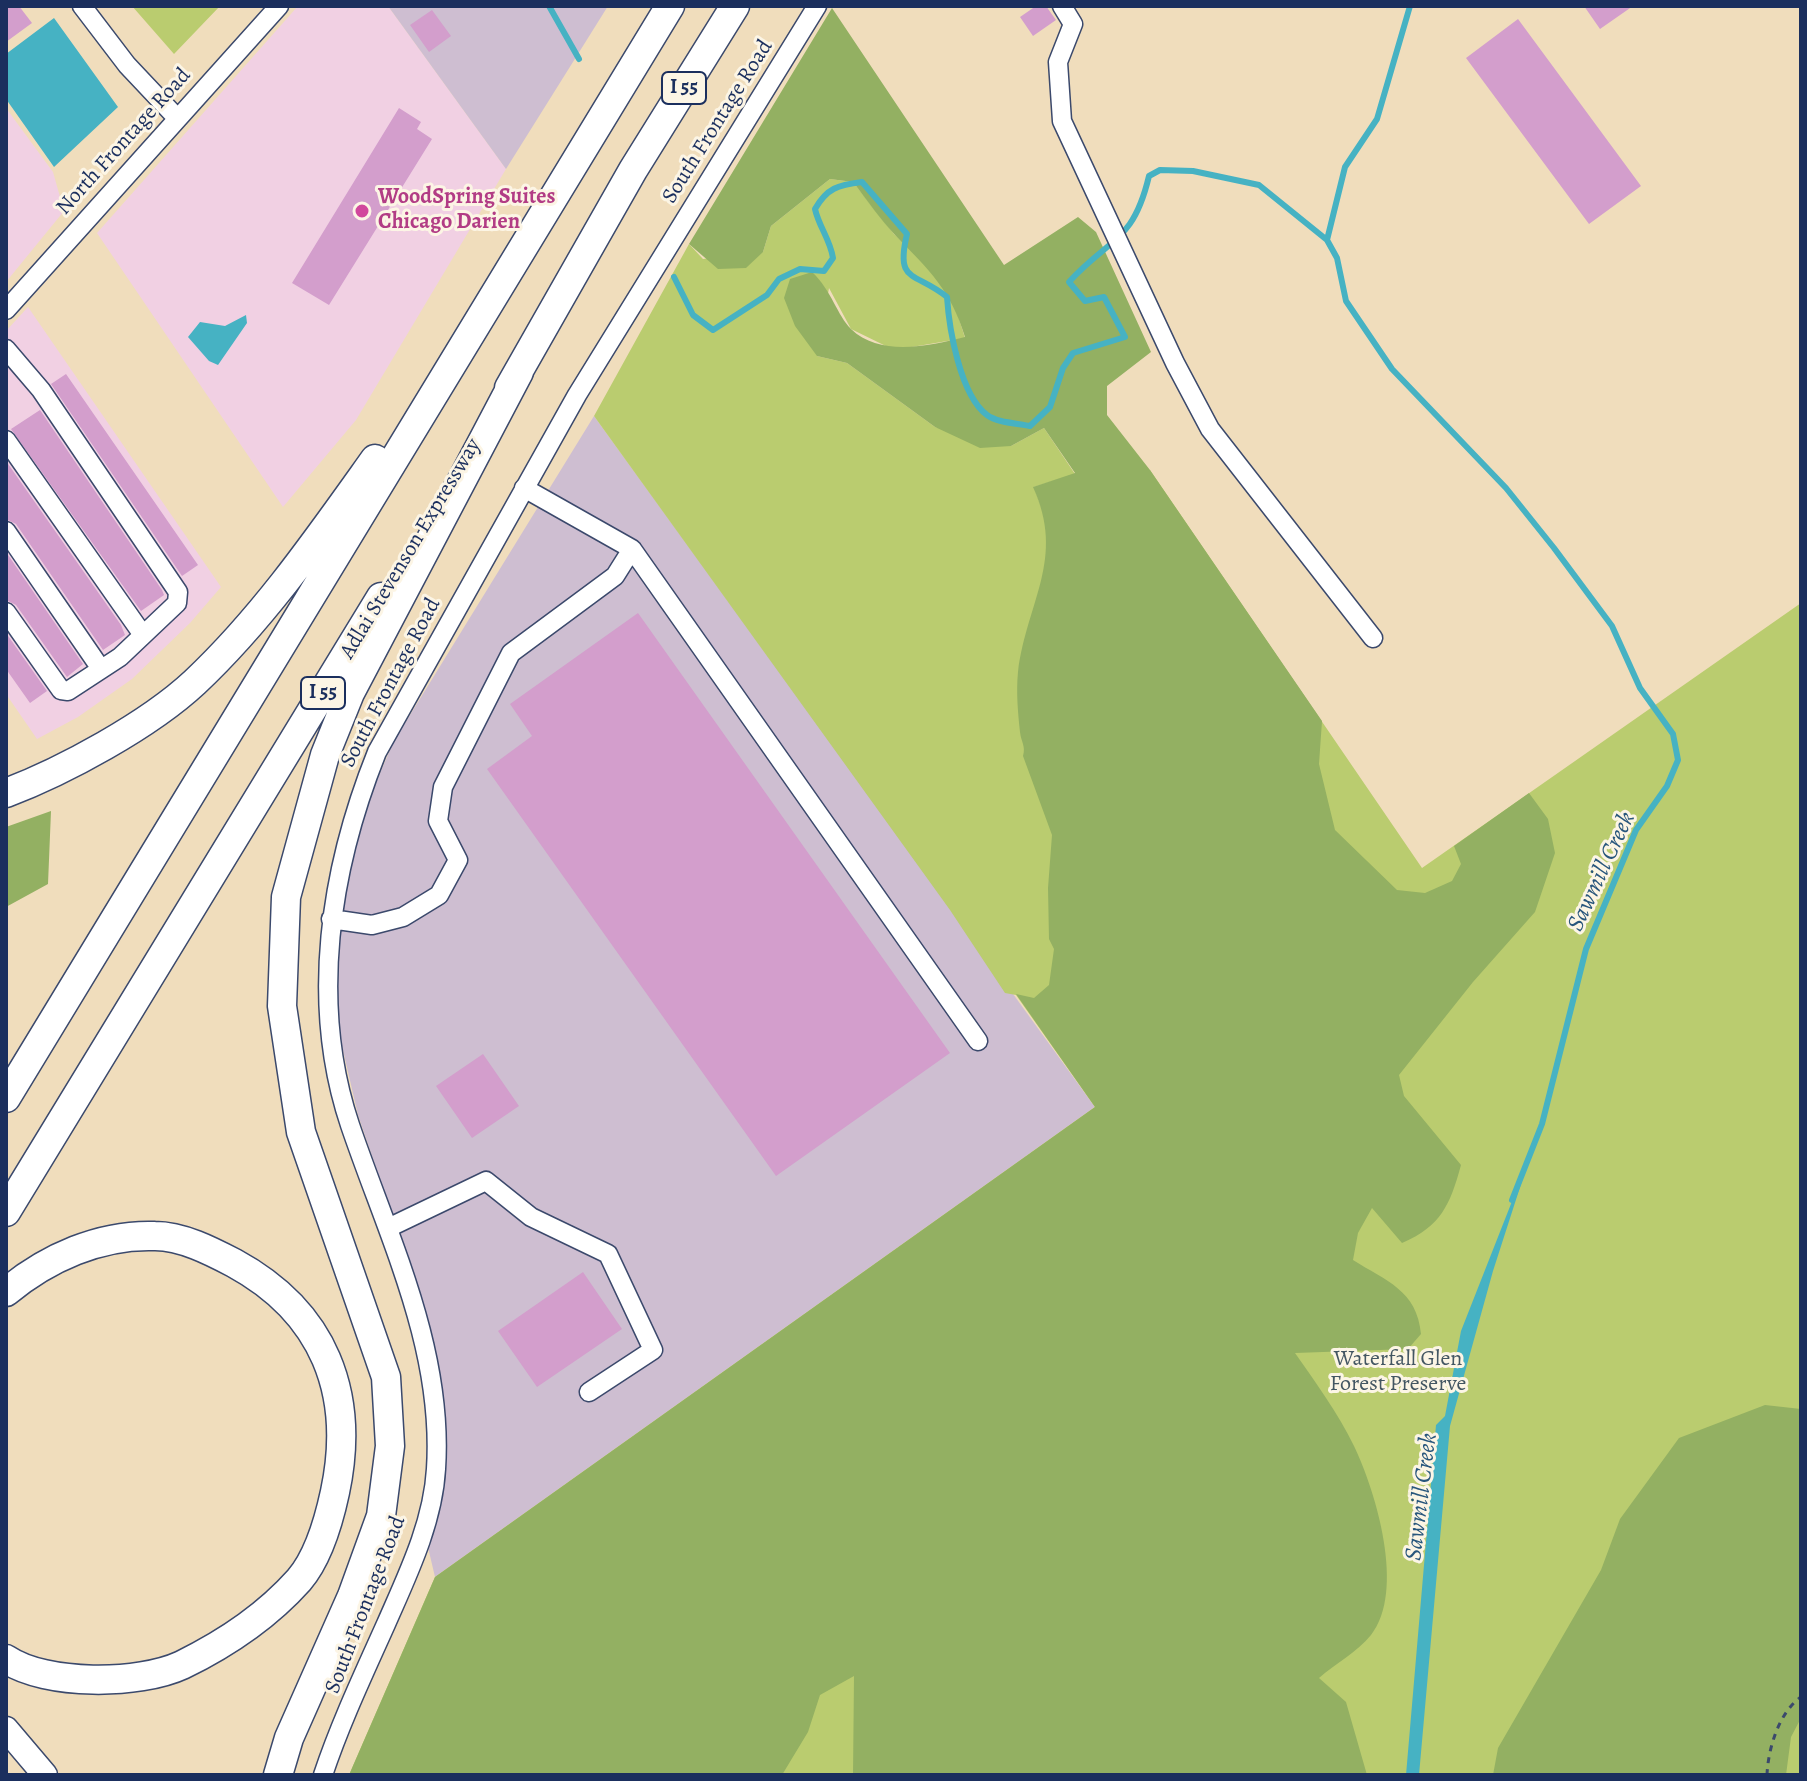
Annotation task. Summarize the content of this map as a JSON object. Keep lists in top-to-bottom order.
{
  "streets": {
    "highway": ["I 55", "Adlai Stevenson Expressway"],
    "street": ["South Frontage Road", "North Frontage Road"]
  },
  "water": ["Sawmill Creek"],
  "parks": ["Waterfall Glen Forest Preserve"],
  "places": ["WoodSpring Suites Chicago Darien"]
}
